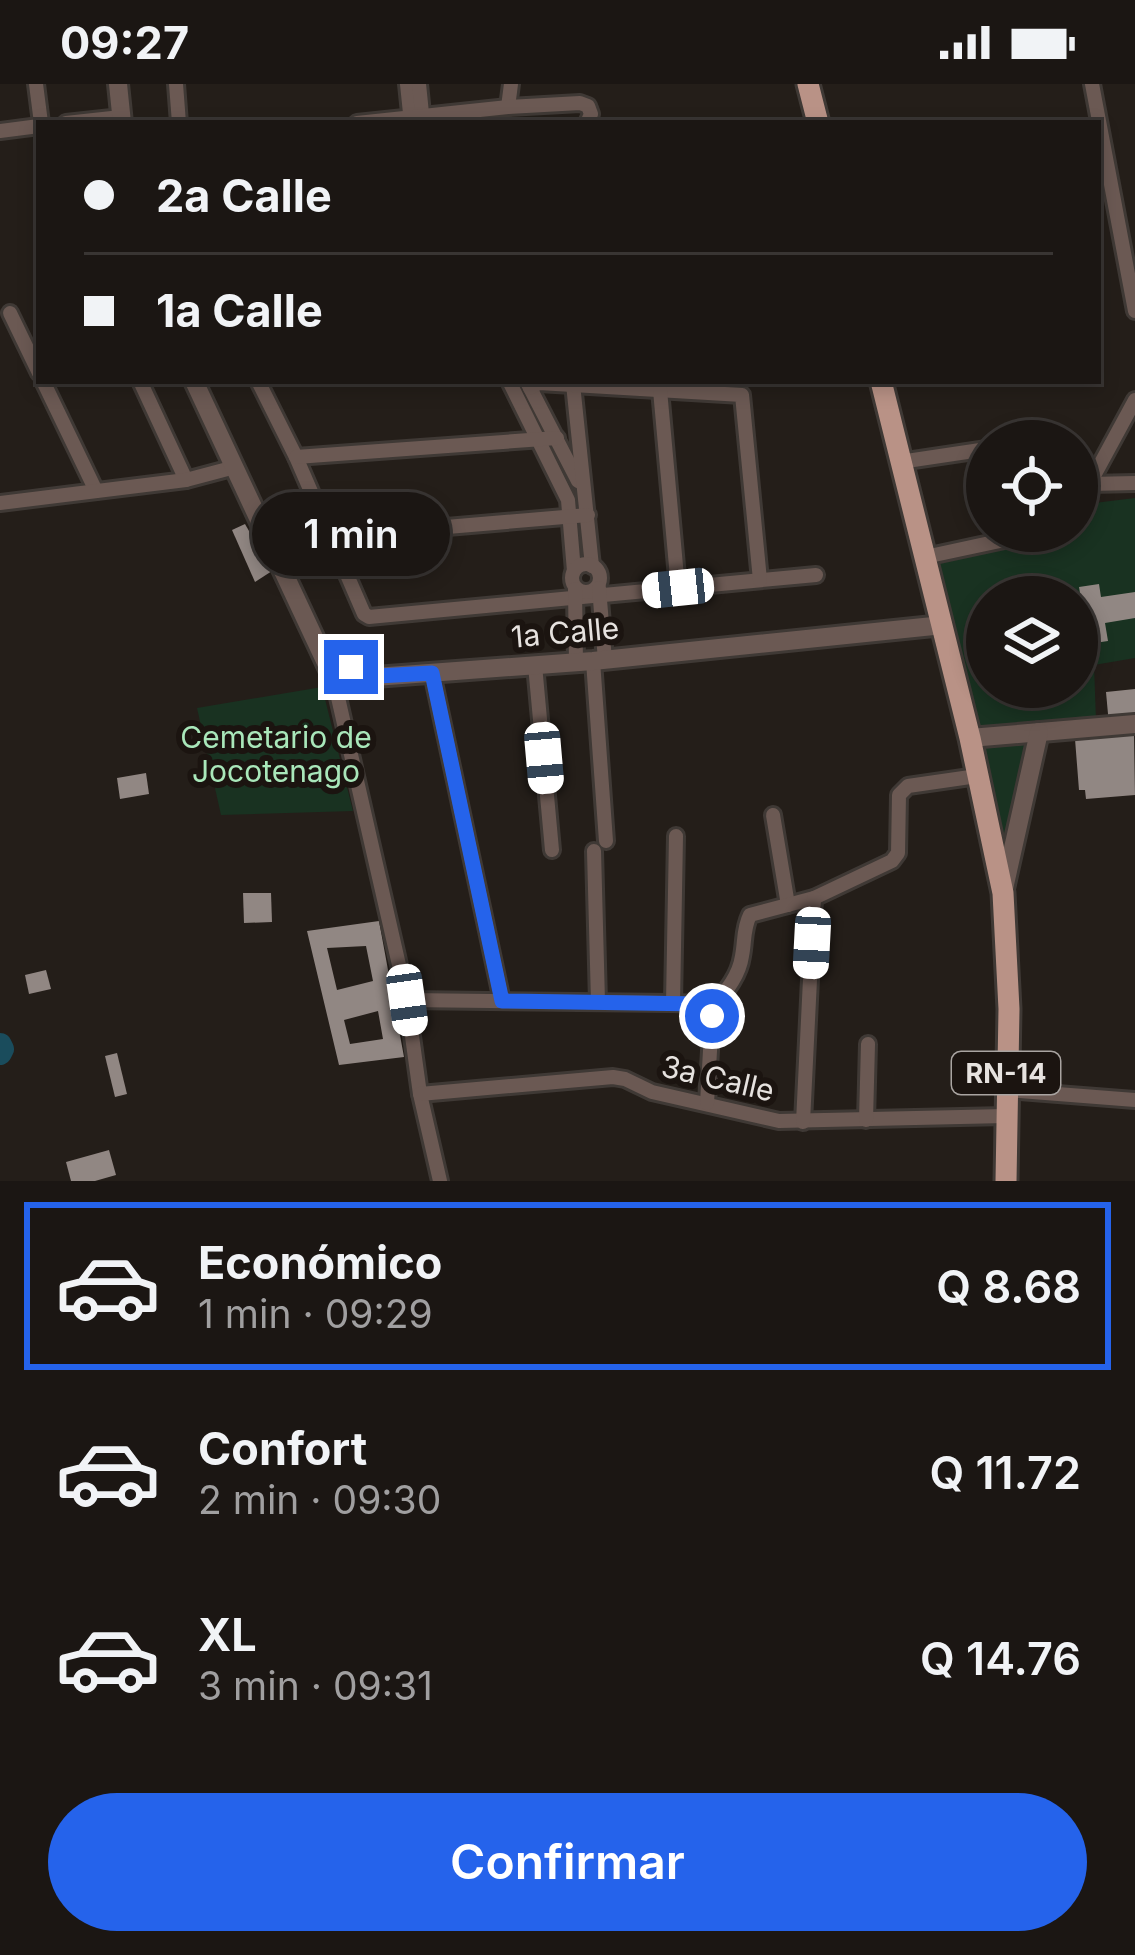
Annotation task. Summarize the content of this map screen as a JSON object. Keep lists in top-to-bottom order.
{
  "streets": {
    "main road": ["RN-14"],
    "street": ["1a Calle", "3a Calle"]
  },
  "crossings": [
    ["RN-14", "3a Calle"]
  ],
  "parks": ["Cemetario de Jocotenago"],
  "page": {
    "status": "09:27",
    "banner": ["2a Calle", "1a Calle"],
    "bubble": "1 min",
    "list": [
      {
        "name": "Económico",
        "note": "1 min · 09:29",
        "value": "Q 8.68"
      },
      {
        "name": "Confort",
        "note": "2 min · 09:30",
        "value": "Q 11.72"
      },
      {
        "name": "XL",
        "note": "3 min · 09:31",
        "value": "Q 14.76"
      }
    ],
    "buttons": "Confirmar"
  }
}
